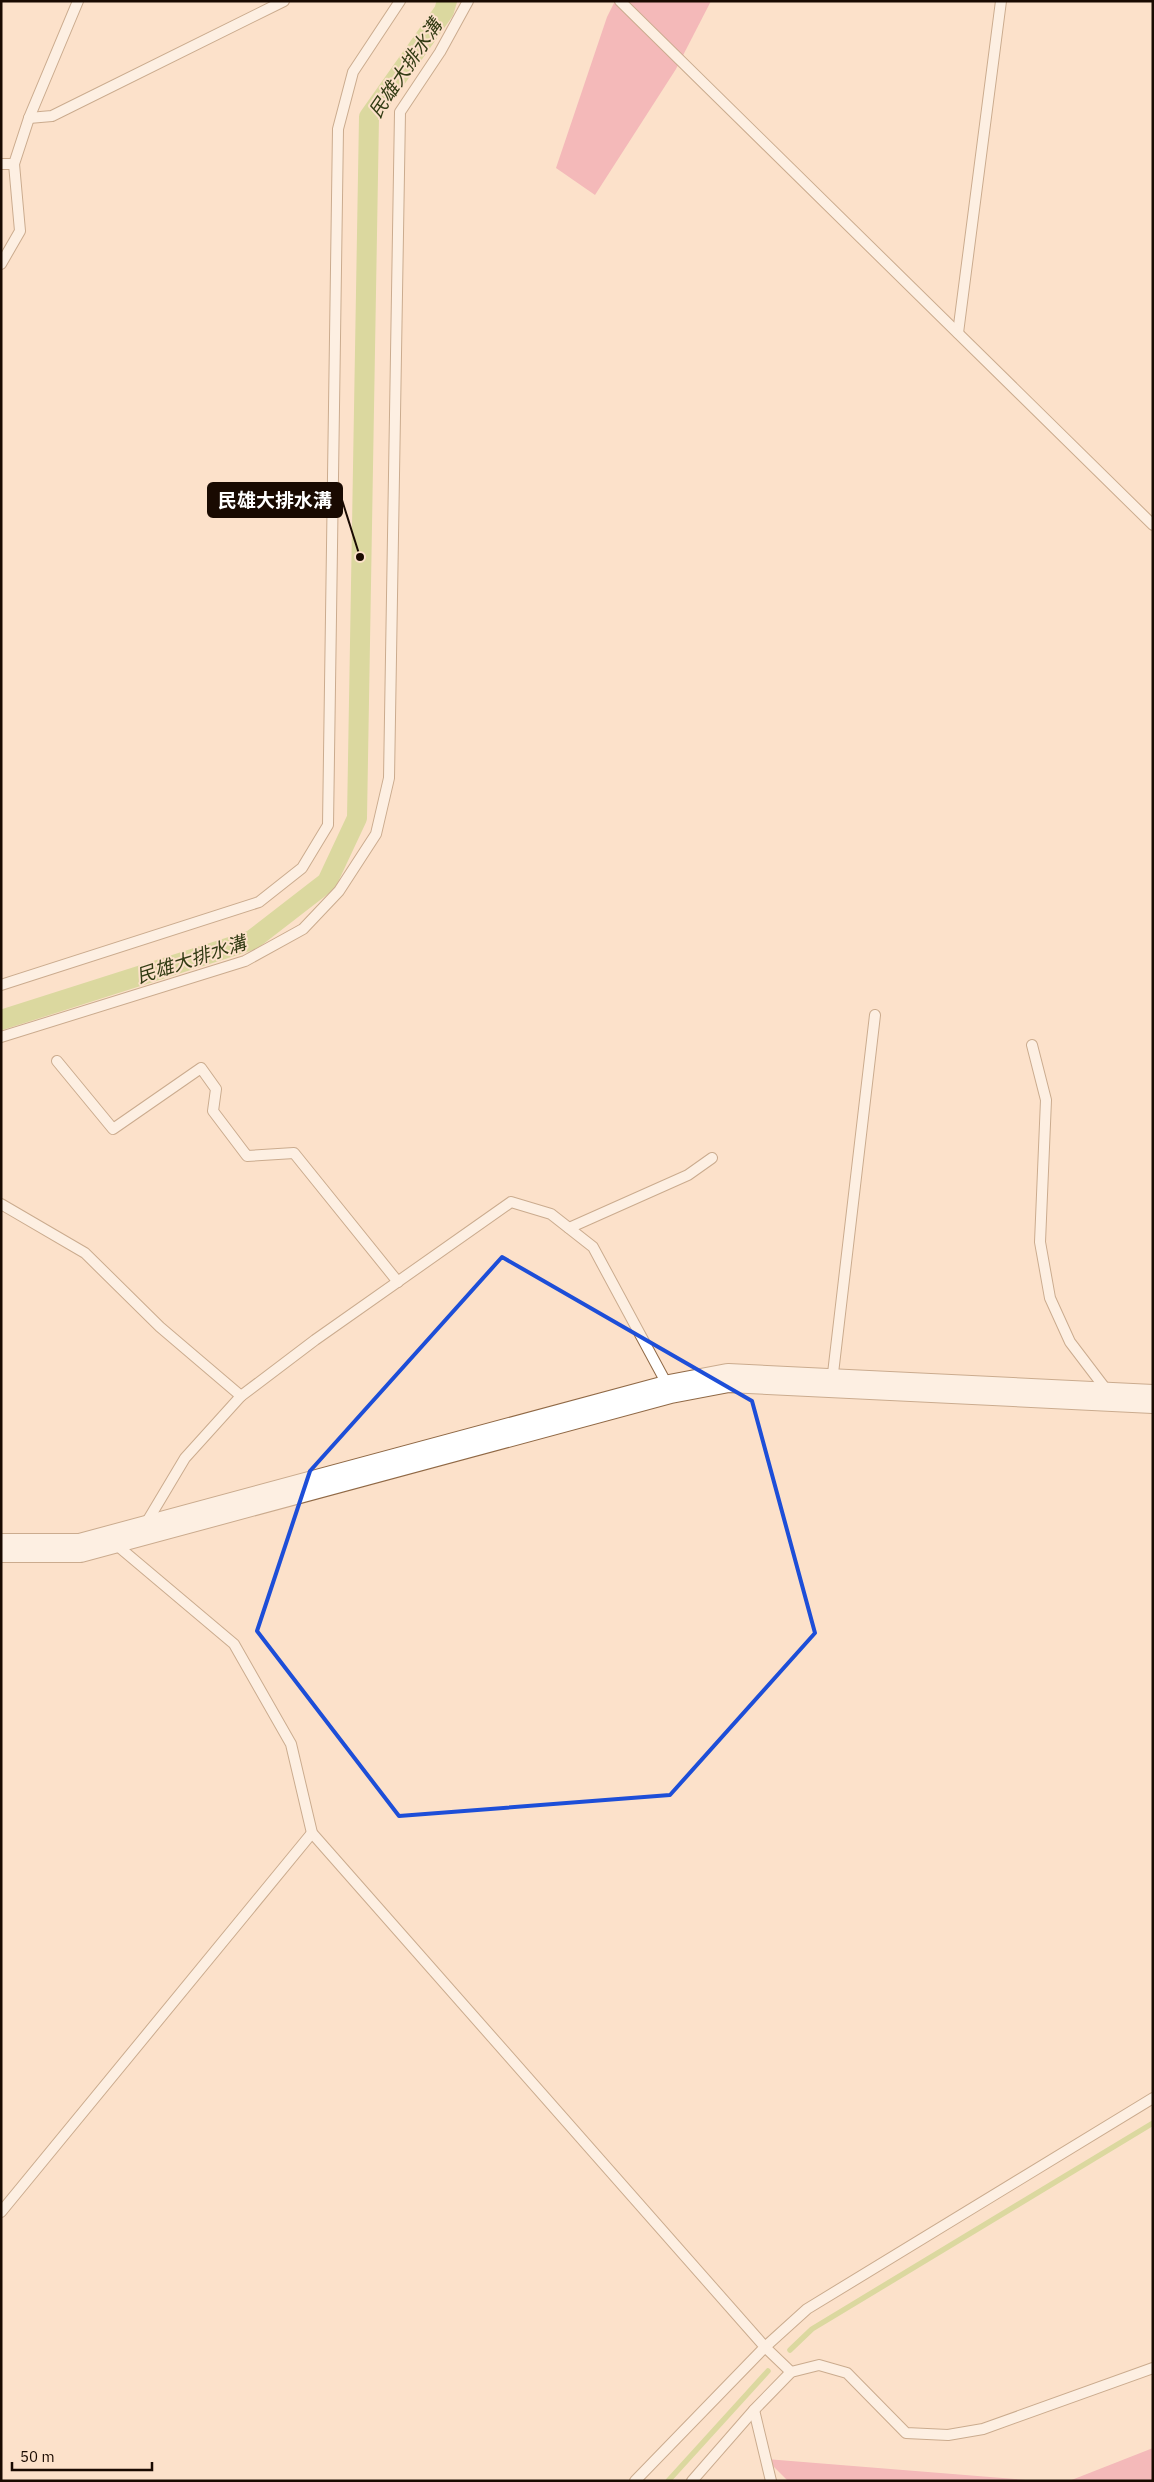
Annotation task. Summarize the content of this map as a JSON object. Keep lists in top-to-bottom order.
{
  "water": ["民雄大排水溝"],
  "places": ["民雄大排水溝"],
  "scale_bar": "50 m"
}
